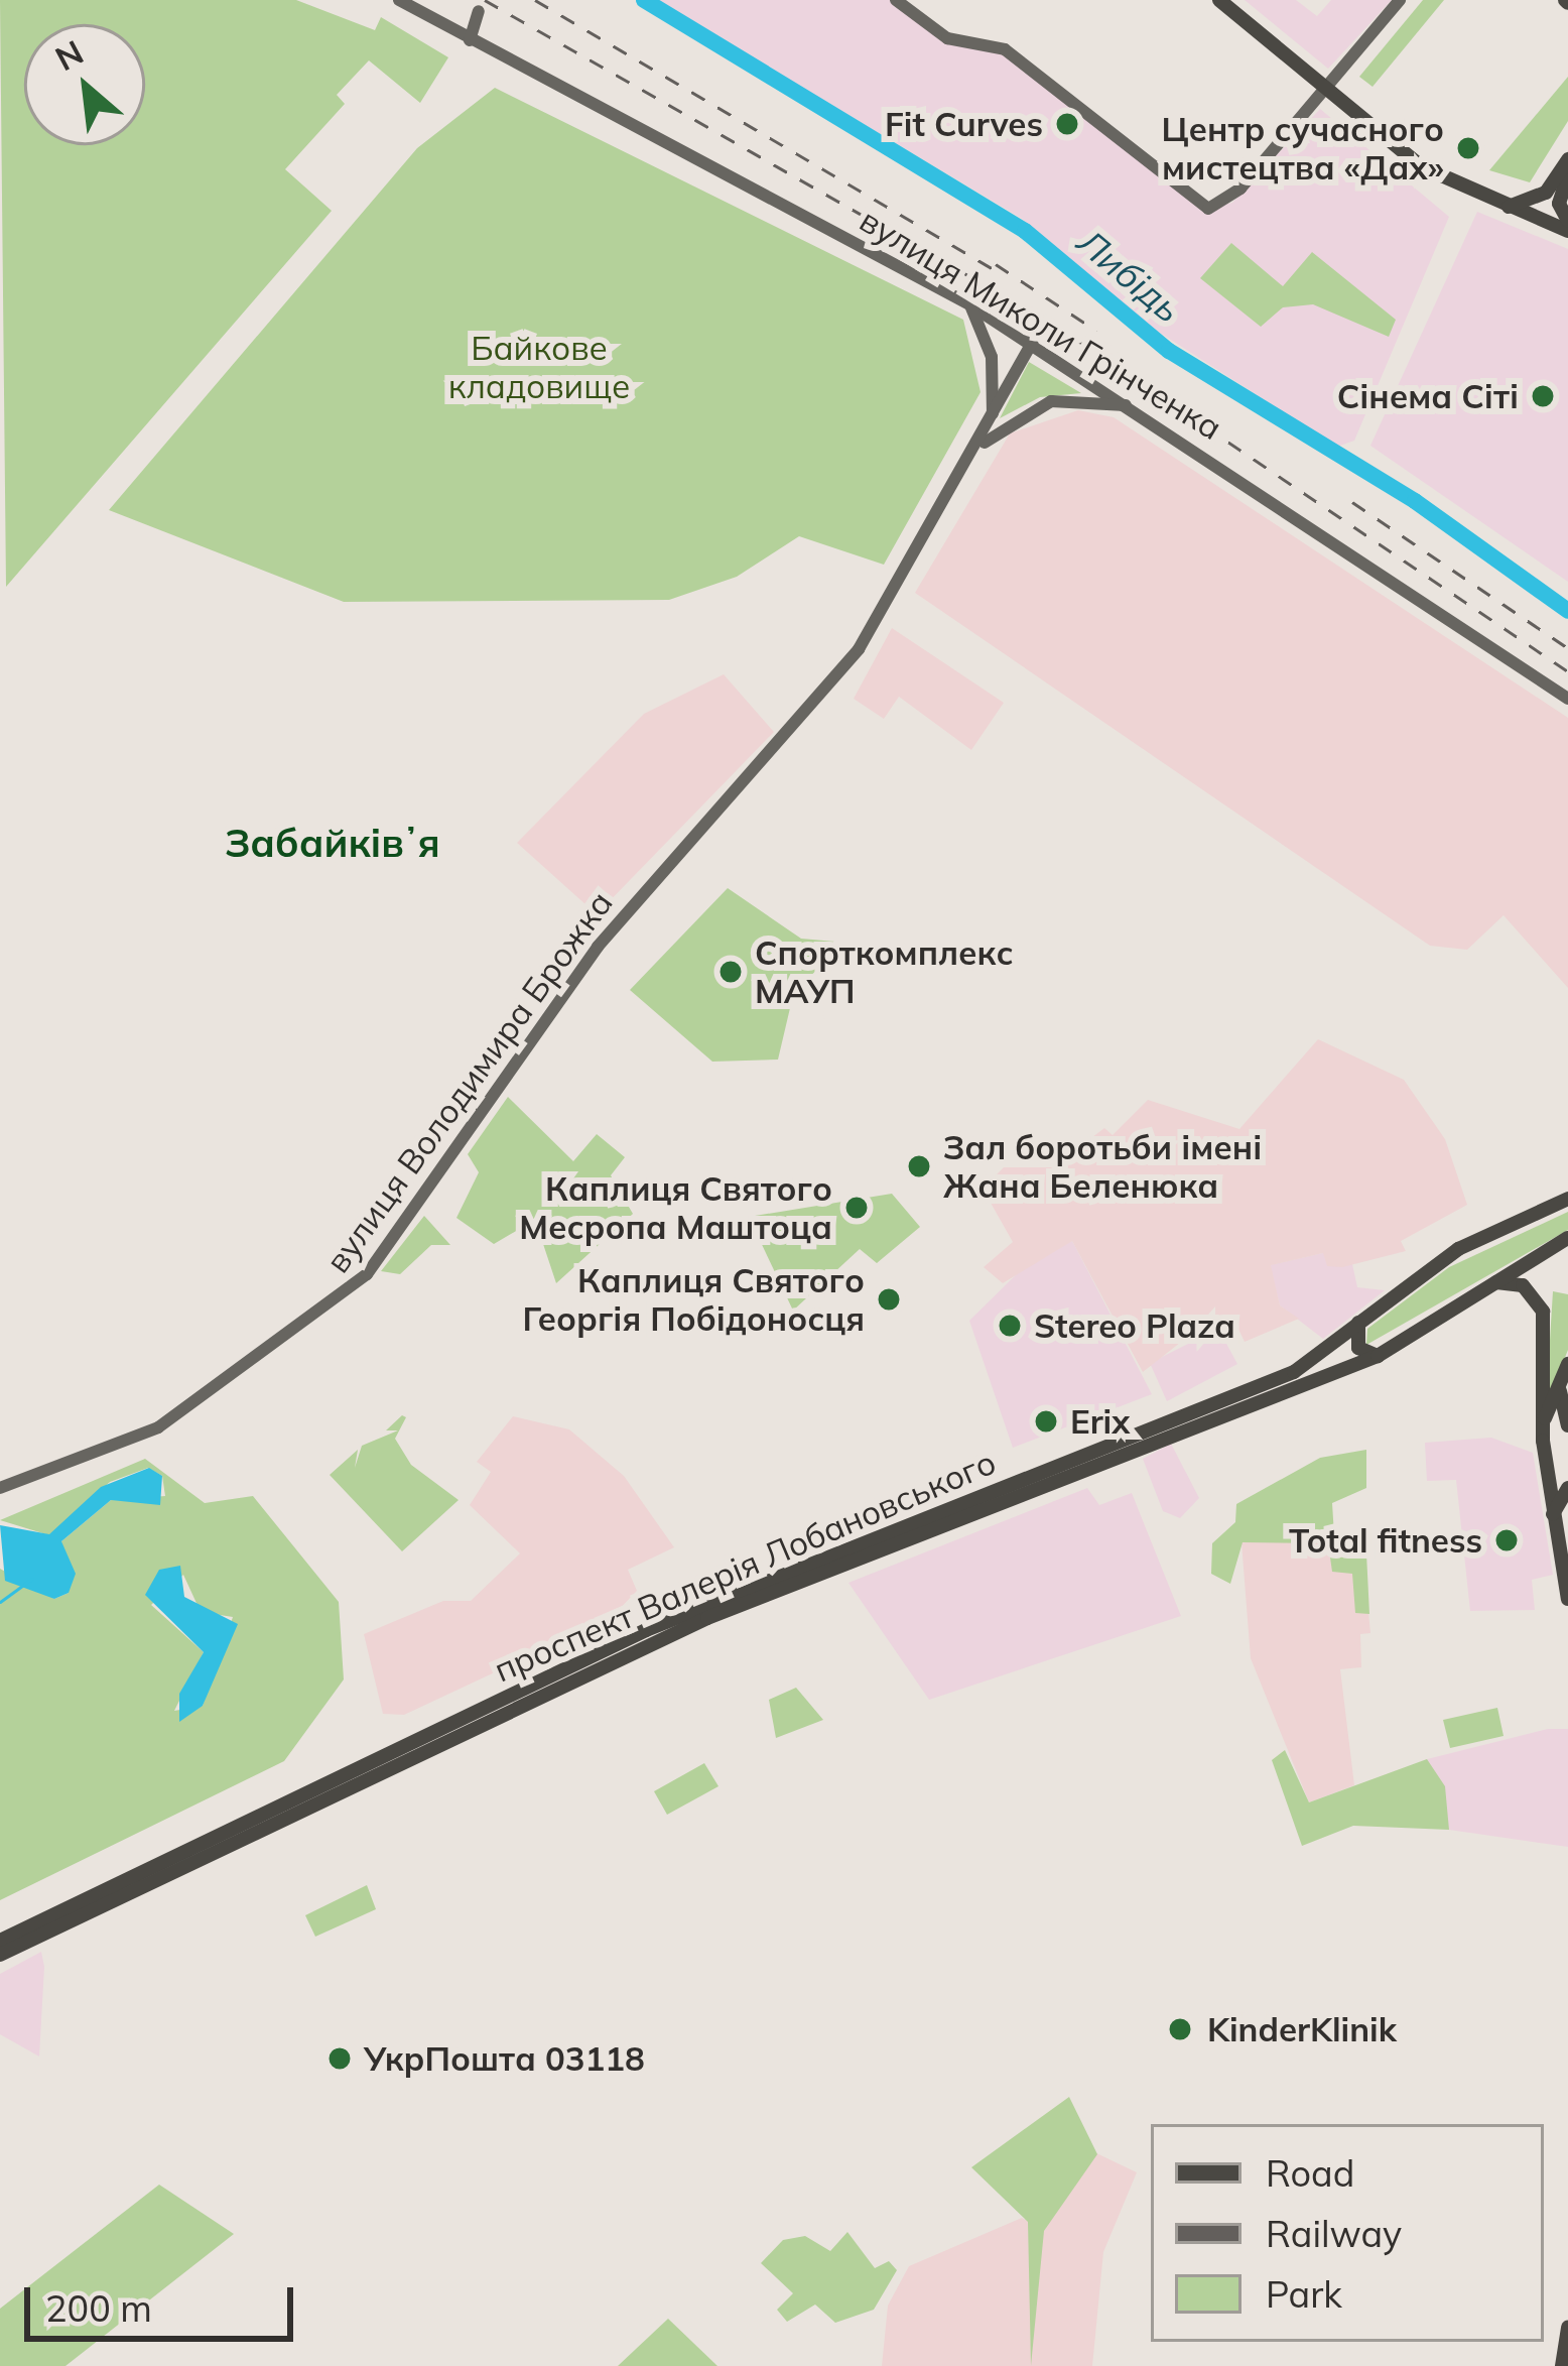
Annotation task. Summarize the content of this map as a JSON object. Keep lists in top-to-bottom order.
{
  "streets": {
    "main road": ["вулиця Миколи Грінченка", "вулиця Володимира Брожка", "проспект Валерія Лобановського"]
  },
  "crossings": [
    ["вулиця Миколи Грінченка", "вулиця Володимира Брожка"]
  ],
  "districts": ["Забайківʼя"],
  "water": ["Либідь"],
  "parks": ["Байкове кладовище"],
  "places": [
    "Fit Curves",
    "Центр сучасного мистецтва «Дах»",
    "Сінема Сіті",
    "Спорткомплекс МАУП",
    "Зал боротьби імені Жана Беленюка",
    "Каплиця Святого Месропа Маштоца",
    "Каплиця Святого Георгія Побідоносця",
    "Stereo Plaza",
    "Erix",
    "Total fitness",
    "KinderKlinik",
    "УкрПошта 03118"
  ],
  "legend": ["Road", "Railway", "Park"],
  "scale_bar": "200 m",
  "north": "top left"
}
